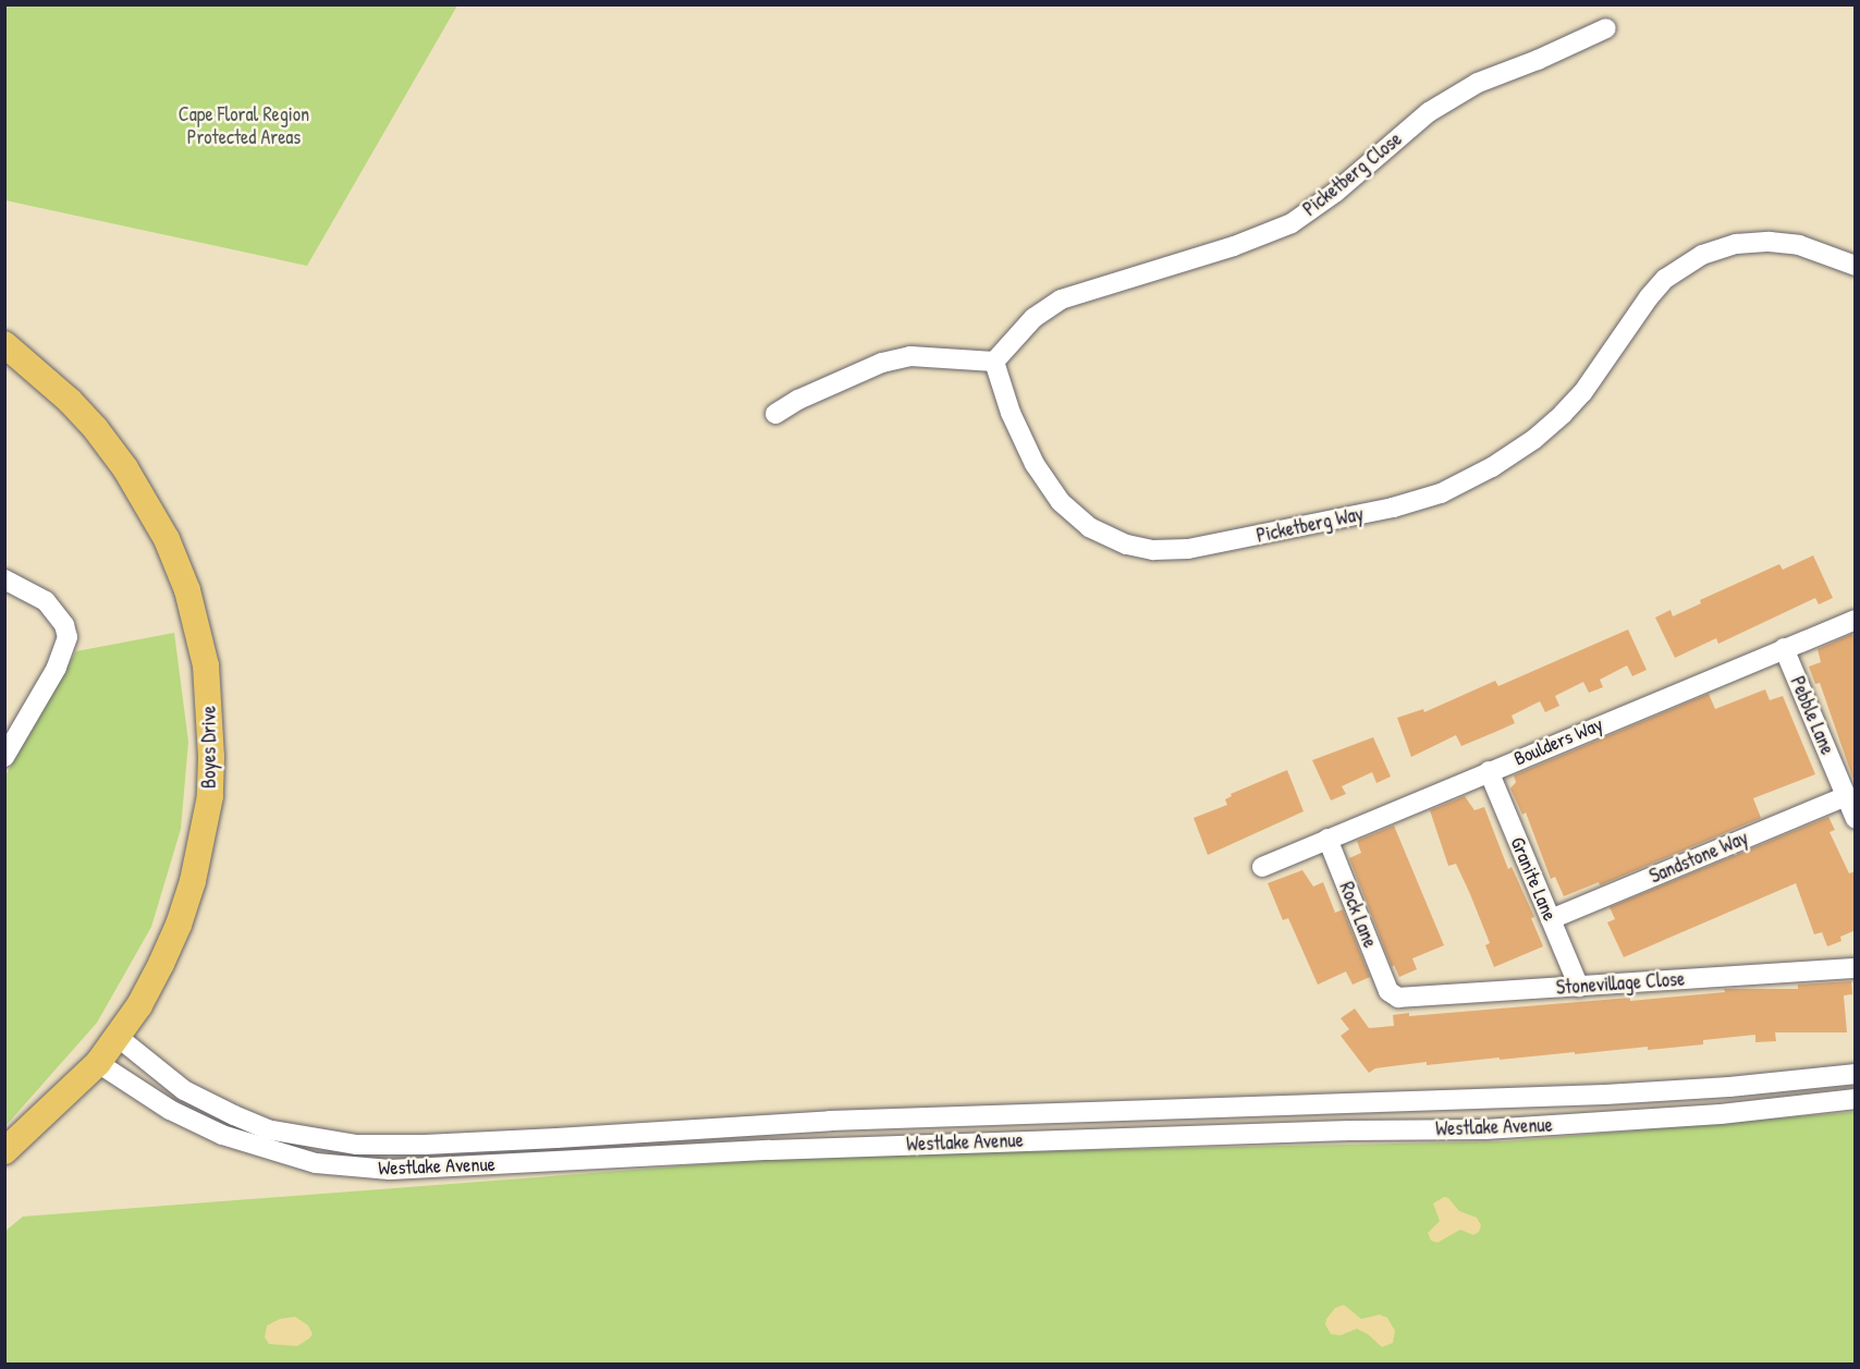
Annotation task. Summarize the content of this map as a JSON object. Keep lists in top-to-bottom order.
{
  "streets": {
    "main road": ["Boyes Drive"],
    "street": [
      "Picketberg Close",
      "Picketberg Way",
      "Pebble Lane",
      "Boulders Way",
      "Sandstone Way",
      "Granite Lane",
      "Rock Lane",
      "Stonevillage Close",
      "Westlake Avenue"
    ]
  },
  "crossings": [
    ["Picketberg Close", "Picketberg Way"],
    ["Pebble Lane", "Boulders Way"],
    ["Pebble Lane", "Sandstone Way"],
    ["Boulders Way", "Granite Lane"],
    ["Boulders Way", "Rock Lane"],
    ["Boyes Drive", "Westlake Avenue"],
    ["Sandstone Way", "Granite Lane"],
    ["Granite Lane", "Stonevillage Close"],
    ["Rock Lane", "Stonevillage Close"]
  ],
  "parks": ["Cape Floral Region Protected Areas"]
}
